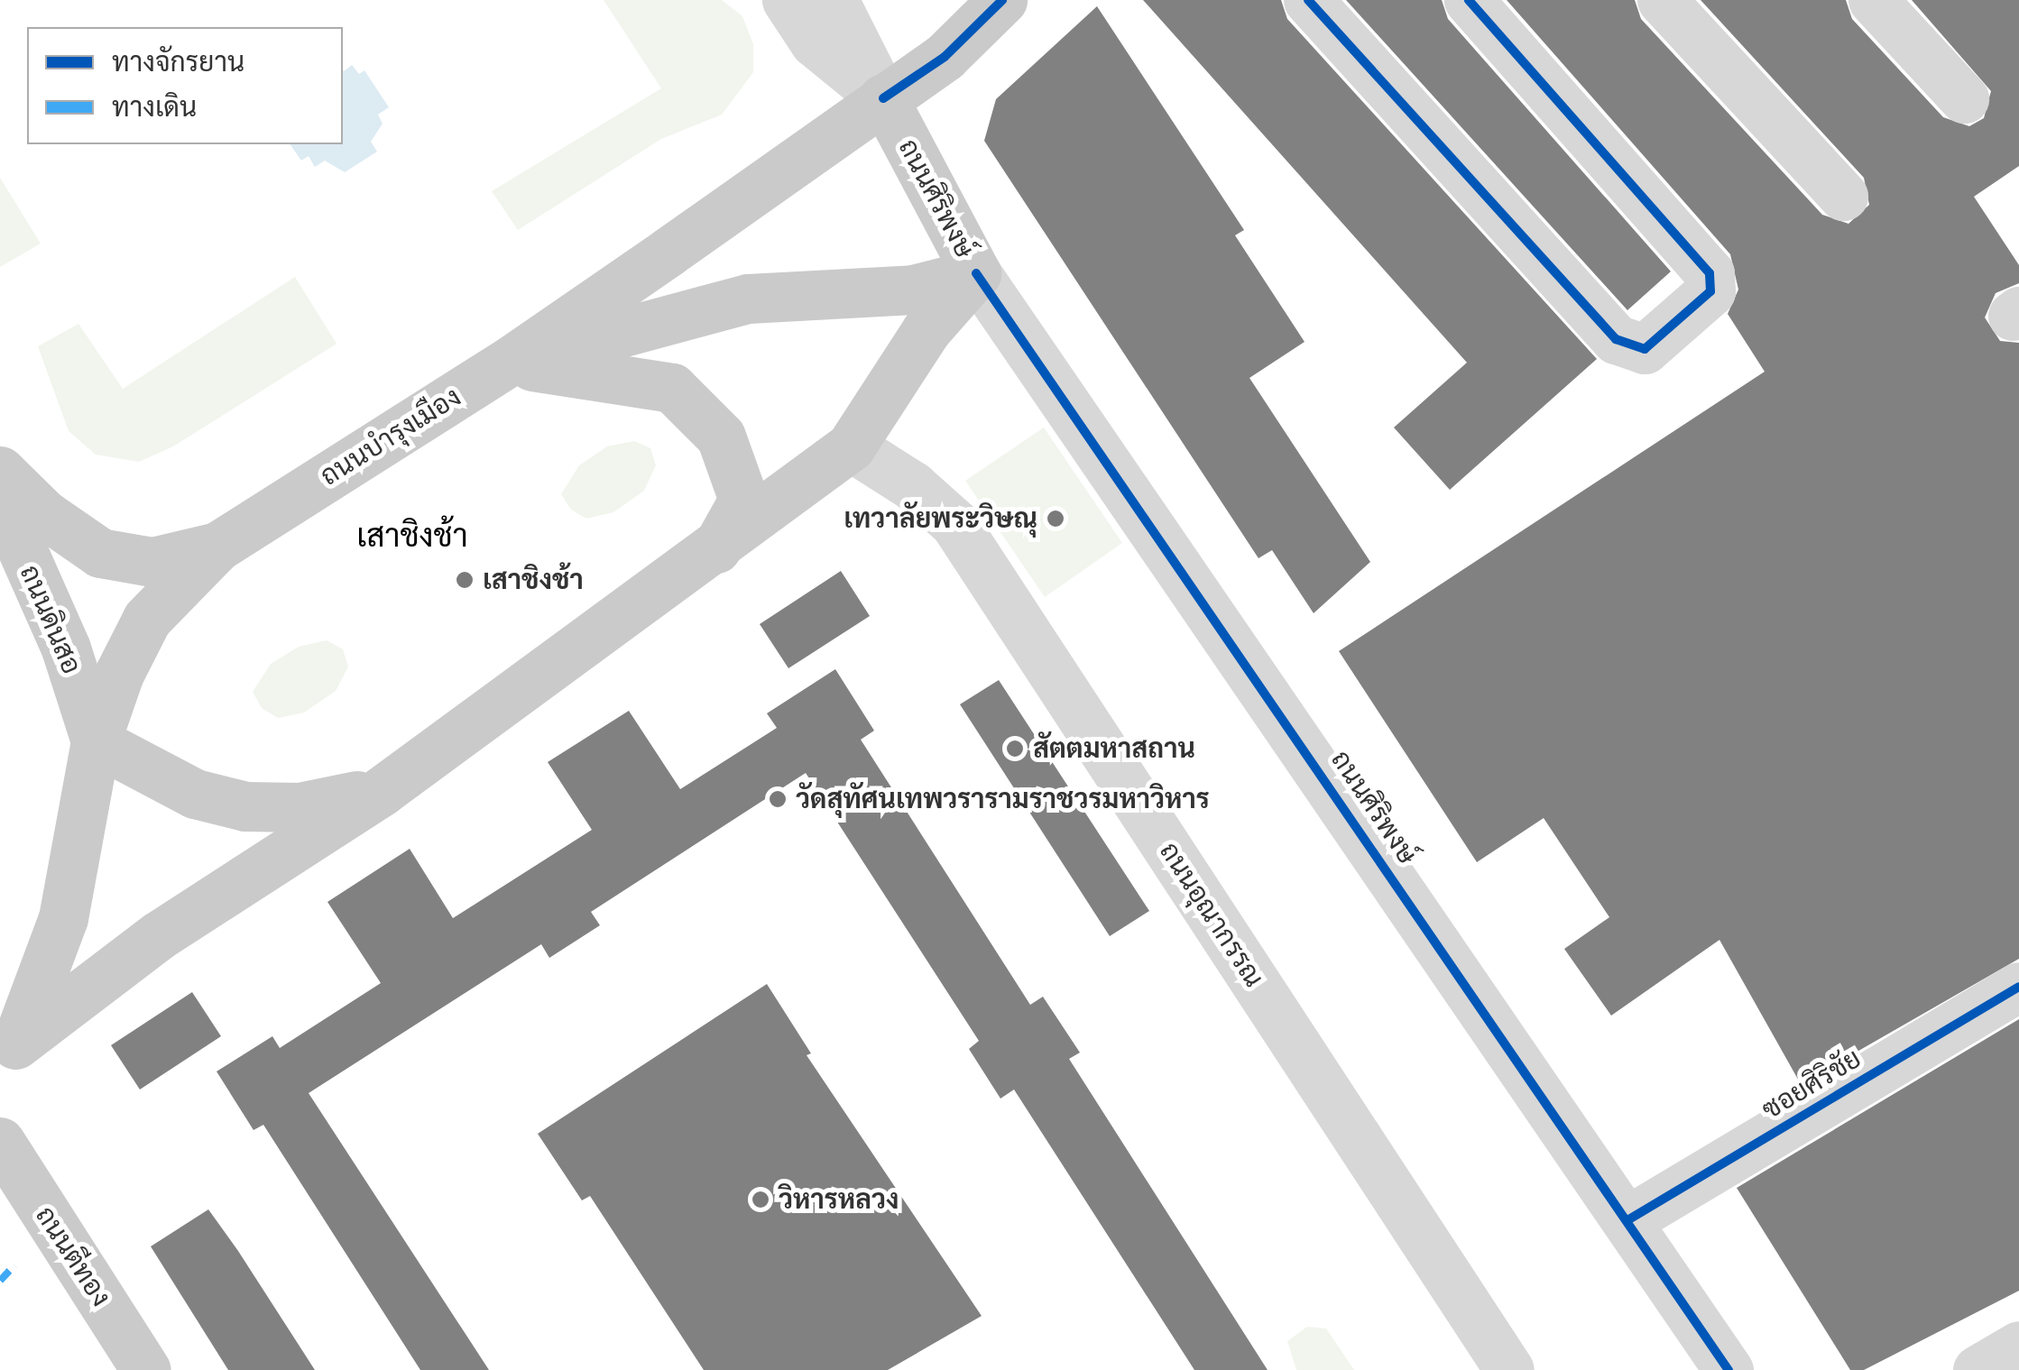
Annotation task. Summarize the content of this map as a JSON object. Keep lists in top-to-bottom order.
{
  "streets": {
    "main road": [
      "ถนนศิริพงษ์",
      "ถนนบำรุงเมือง",
      "ถนนดินสอ",
      "ถนนตีทอง"
    ],
    "street": ["ถนนอุณากรรณ", "ซอยศิริชัย"]
  },
  "crossings": [
    ["ถนนศิริพงษ์", "ถนนบำรุงเมือง"],
    ["ถนนศิริพงษ์", "ซอยศิริชัย"],
    ["ถนนบำรุงเมือง", "ถนนดินสอ"],
    ["ถนนบำรุงเมือง", "ถนนอุณากรรณ"]
  ],
  "districts": ["เสาชิงช้า"],
  "places": [
    "เทวาลัยพระวิษณุ",
    "เสาชิงช้า",
    "สัตตมหาสถาน",
    "วัดสุทัศนเทพวรารามราชวรมหาวิหาร",
    "วิหารหลวง"
  ],
  "legend": ["ทางจักรยาน", "ทางเดิน"]
}
